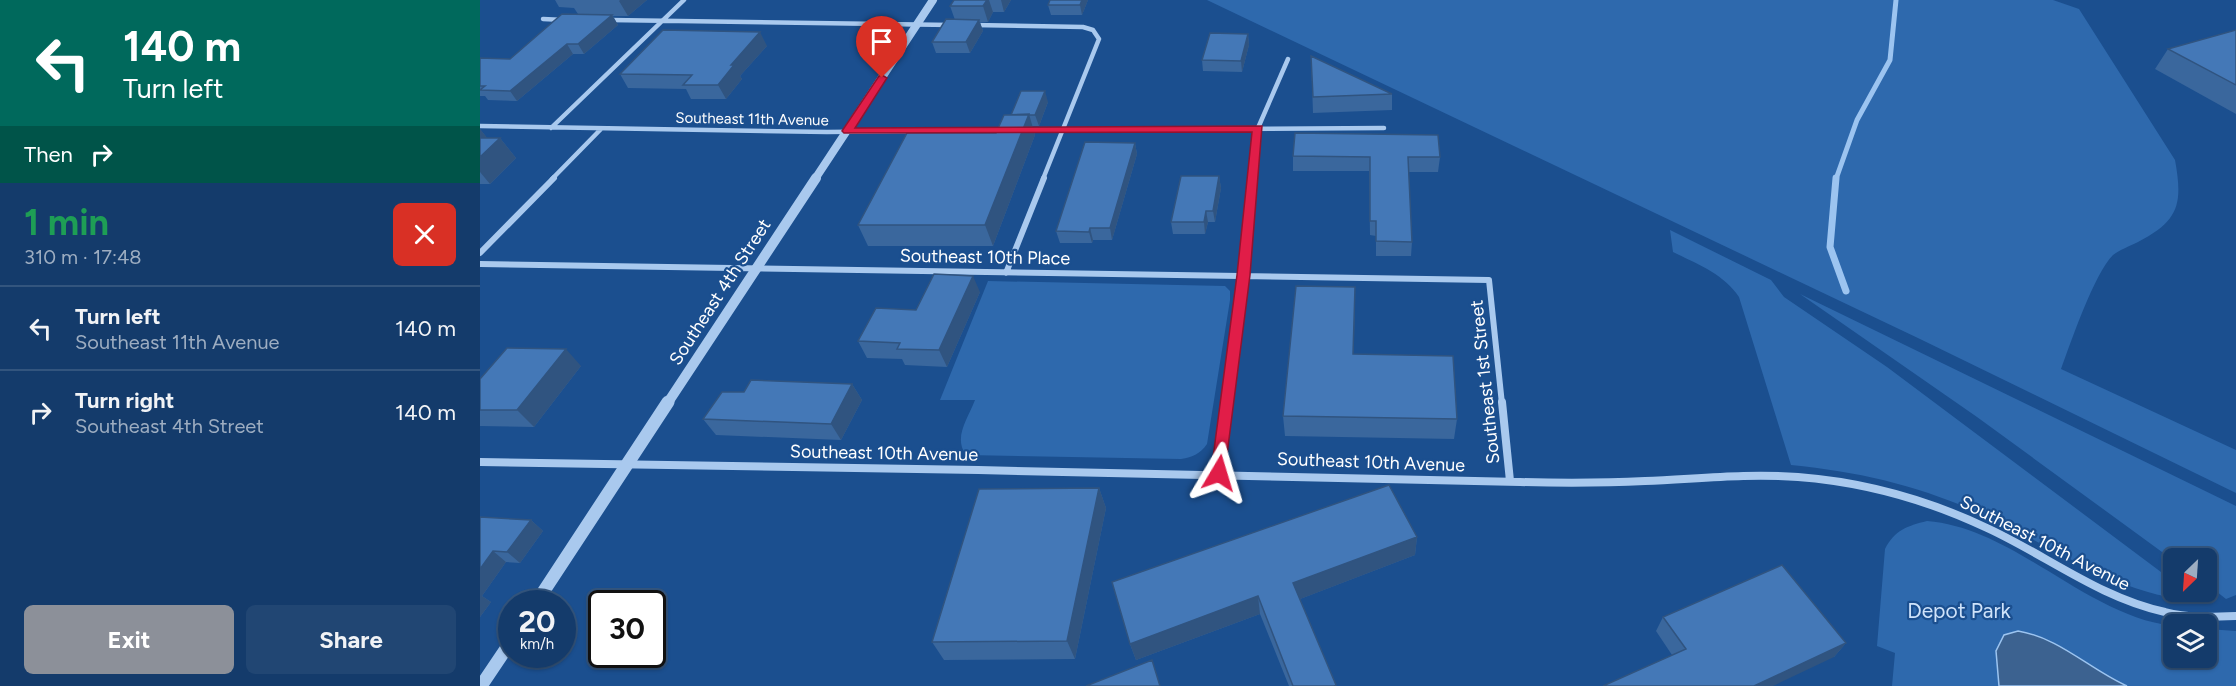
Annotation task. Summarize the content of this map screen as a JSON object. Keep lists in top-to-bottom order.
{
  "streets": {
    "street": [
      "Southeast 11th Avenue",
      "Southeast 10th Place",
      "Southeast 4th Street",
      "Southeast 1st Street",
      "Southeast 10th Avenue"
    ]
  },
  "crossings": [
    ["Southeast 11th Avenue", "Southeast 4th Street"],
    ["Southeast 10th Place", "Southeast 4th Street"],
    ["Southeast 10th Place", "Southeast 1st Street"],
    ["Southeast 4th Street", "Southeast 10th Avenue"],
    ["Southeast 1st Street", "Southeast 10th Avenue"]
  ],
  "parks": ["Depot Park"],
  "north": "bottom left",
  "page": {
    "turn": ["140 m", "Turn left"],
    "then": "Then",
    "heading": ["1 min", "310 m · 17:48"],
    "list": [
      {
        "name": "Turn left",
        "note": "Southeast 11th Avenue",
        "value": "140 m"
      },
      {
        "name": "Turn right",
        "note": "Southeast 4th Street",
        "value": "140 m"
      }
    ],
    "speed": "20 km/h",
    "limit": "30",
    "buttons": ["Exit", "Share"]
  }
}
